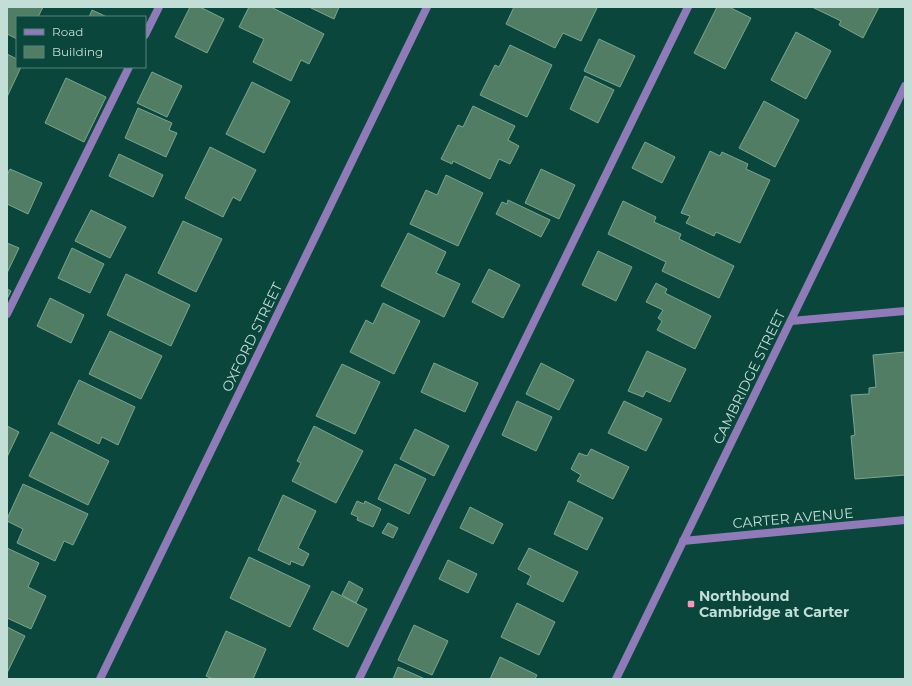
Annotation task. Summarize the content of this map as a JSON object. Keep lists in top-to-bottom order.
{
  "streets": {
    "street": ["OXFORD STREET", "CAMBRIDGE STREET", "CARTER AVENUE"]
  },
  "crossings": [
    ["CAMBRIDGE STREET", "CARTER AVENUE"]
  ],
  "places": {
    "transit": ["Northbound Cambridge at Carter"]
  },
  "legend": ["Road", "Building"]
}
